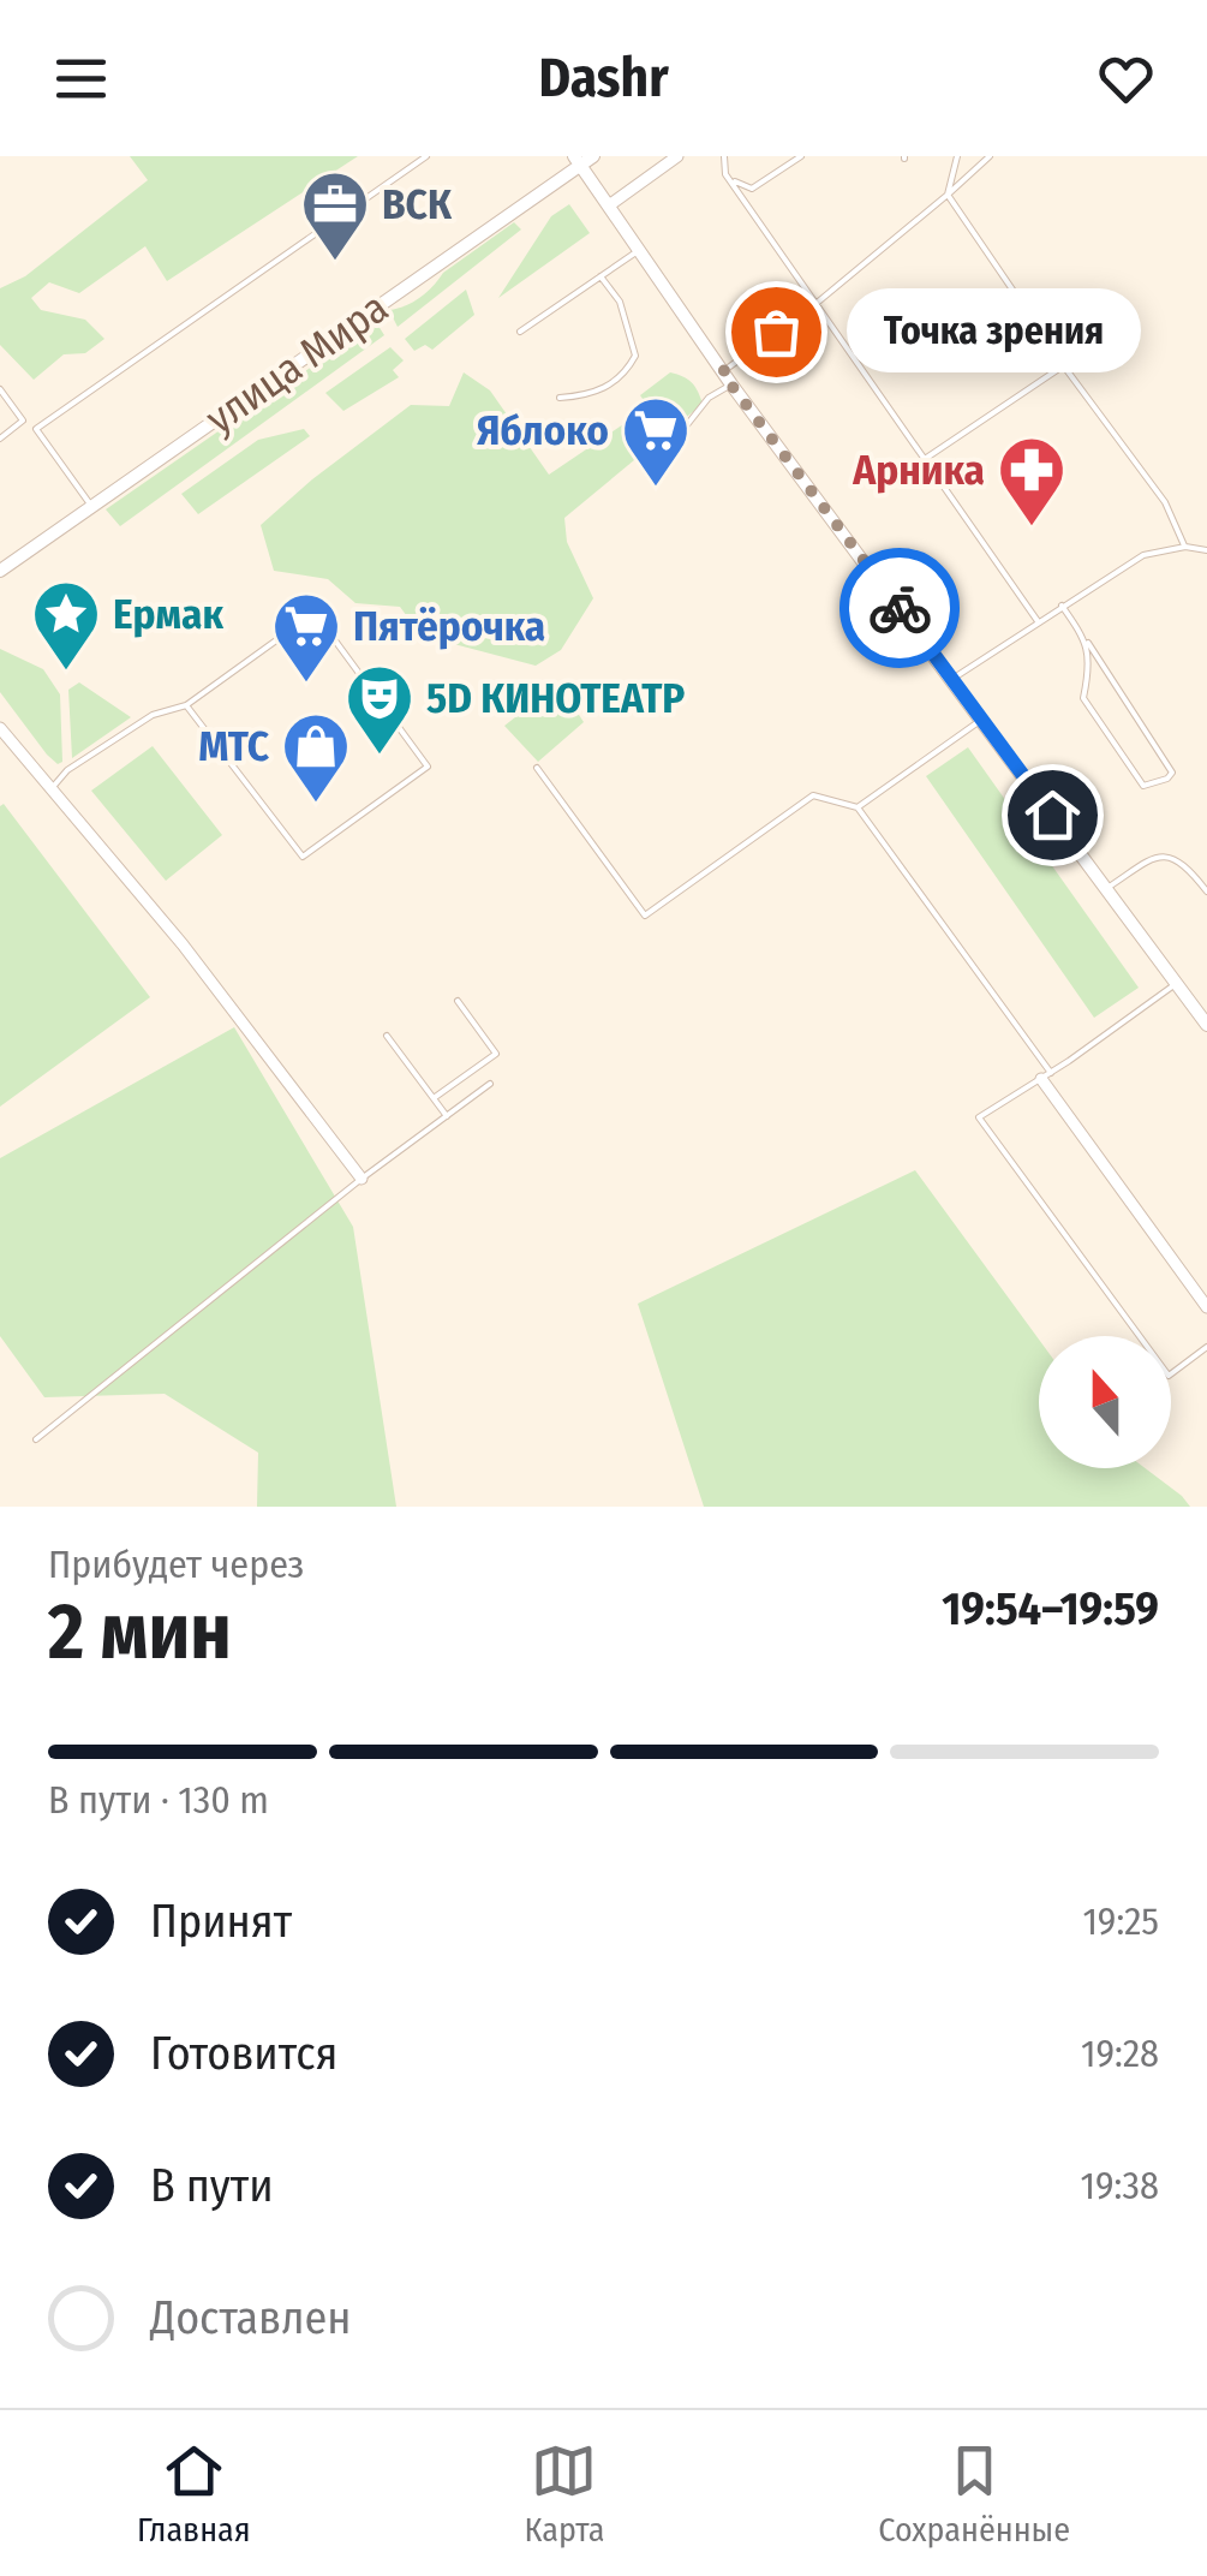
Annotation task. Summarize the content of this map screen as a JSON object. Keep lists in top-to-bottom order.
{
  "streets": {
    "street": ["улица Мира"]
  },
  "places": {
    "office": ["ВСК"],
    "other": ["Точка зрения"],
    "supermarket": ["Яблоко", "Пятёрочка"],
    "pharmacy": ["Арника"],
    "place": ["Ермак"],
    "theatre": ["5D КИНОТЕАТР"],
    "shop": ["МТС"]
  },
  "north": "top",
  "page": {
    "header": "Dashr",
    "bubble": "Точка зрения",
    "heading": ["2 мин", "Прибудет через", "19:54–19:59"],
    "bar": "В пути · 130 m",
    "list": [
      ["Принят", "19:25"],
      ["Готовится", "19:28"],
      ["В пути", "19:38"],
      "Доставлен"
    ],
    "tabs": ["Главная", "Карта", "Сохранённые"]
  }
}
